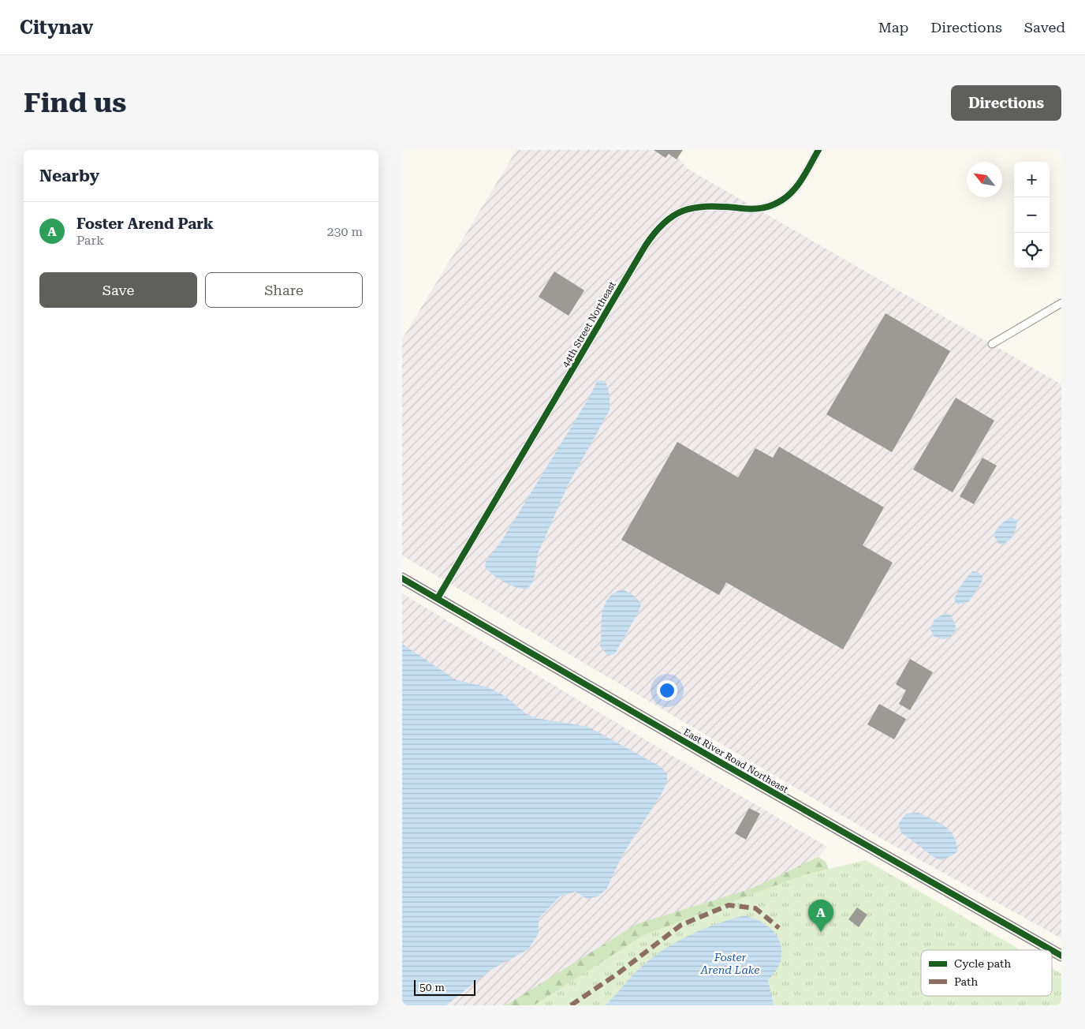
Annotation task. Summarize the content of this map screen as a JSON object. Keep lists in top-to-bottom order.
{
  "streets": {
    "street": ["44th Street Northeast", "East River Road Northeast"]
  },
  "crossings": [
    ["44th Street Northeast", "East River Road Northeast"]
  ],
  "water": ["Foster Arend Lake"],
  "legend": ["Cycle path", "Path"],
  "scale_bar": "50 m",
  "north": "top left",
  "page": {
    "header": "Citynav",
    "nav": ["Map", "Directions", "Saved"],
    "buttons": [
      "Directions",
      ["Save", "Share"]
    ],
    "title": "Find us",
    "heading": "Nearby",
    "map_buttons": ["+", "−"],
    "list": [
      {
        "mark": "A",
        "name": "Foster Arend Park",
        "note": "Park",
        "value": "230 m"
      }
    ],
    "pins": "A",
    "scale": "50 m"
  }
}
